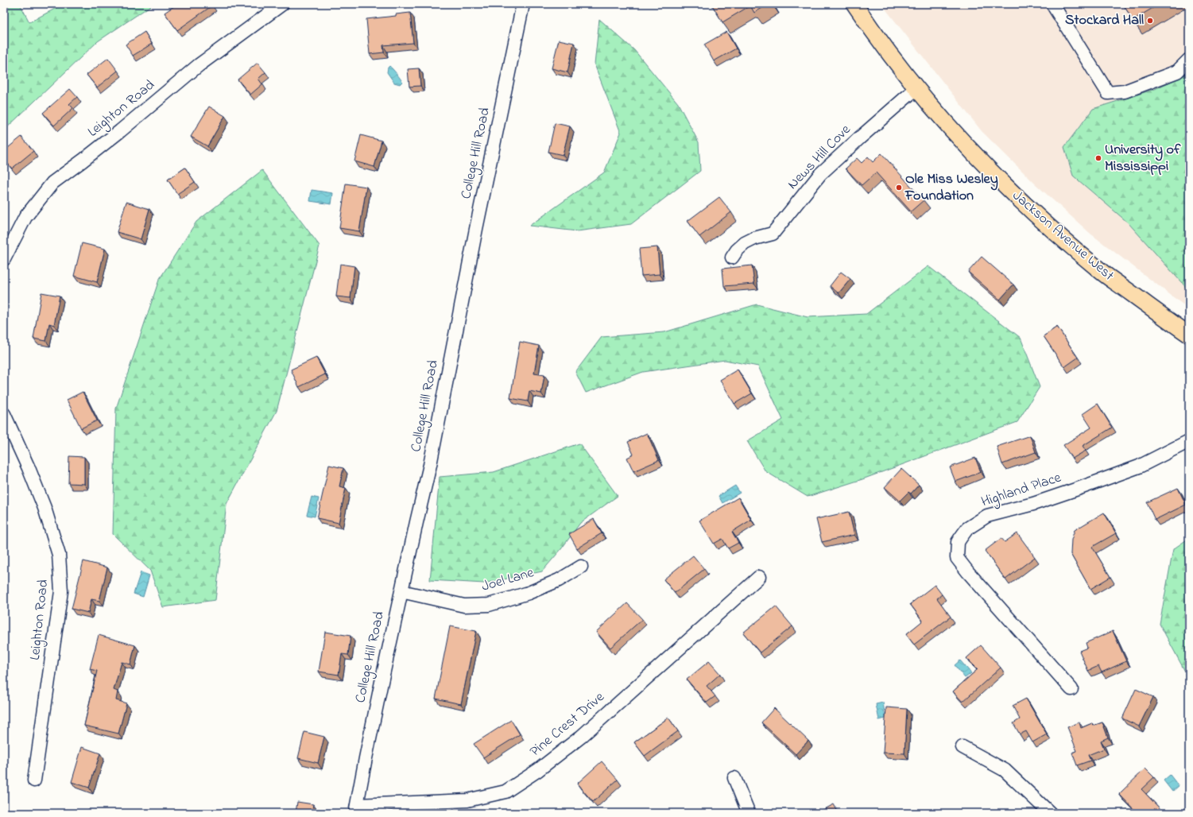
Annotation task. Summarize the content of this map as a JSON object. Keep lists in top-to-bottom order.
{
  "streets": {
    "main road": ["Jackson Avenue West"],
    "street": [
      "Leighton Road",
      "College Hill Road",
      "News Hill Cove",
      "Highland Place",
      "Joel Lane",
      "Pine Crest Drive"
    ]
  },
  "crossings": [
    ["College Hill Road", "Joel Lane"],
    ["College Hill Road", "Pine Crest Drive"],
    ["News Hill Cove", "Jackson Avenue West"]
  ],
  "places": ["Stockard Hall", "University of Mississippi", "Ole Miss Wesley Foundation"]
}
